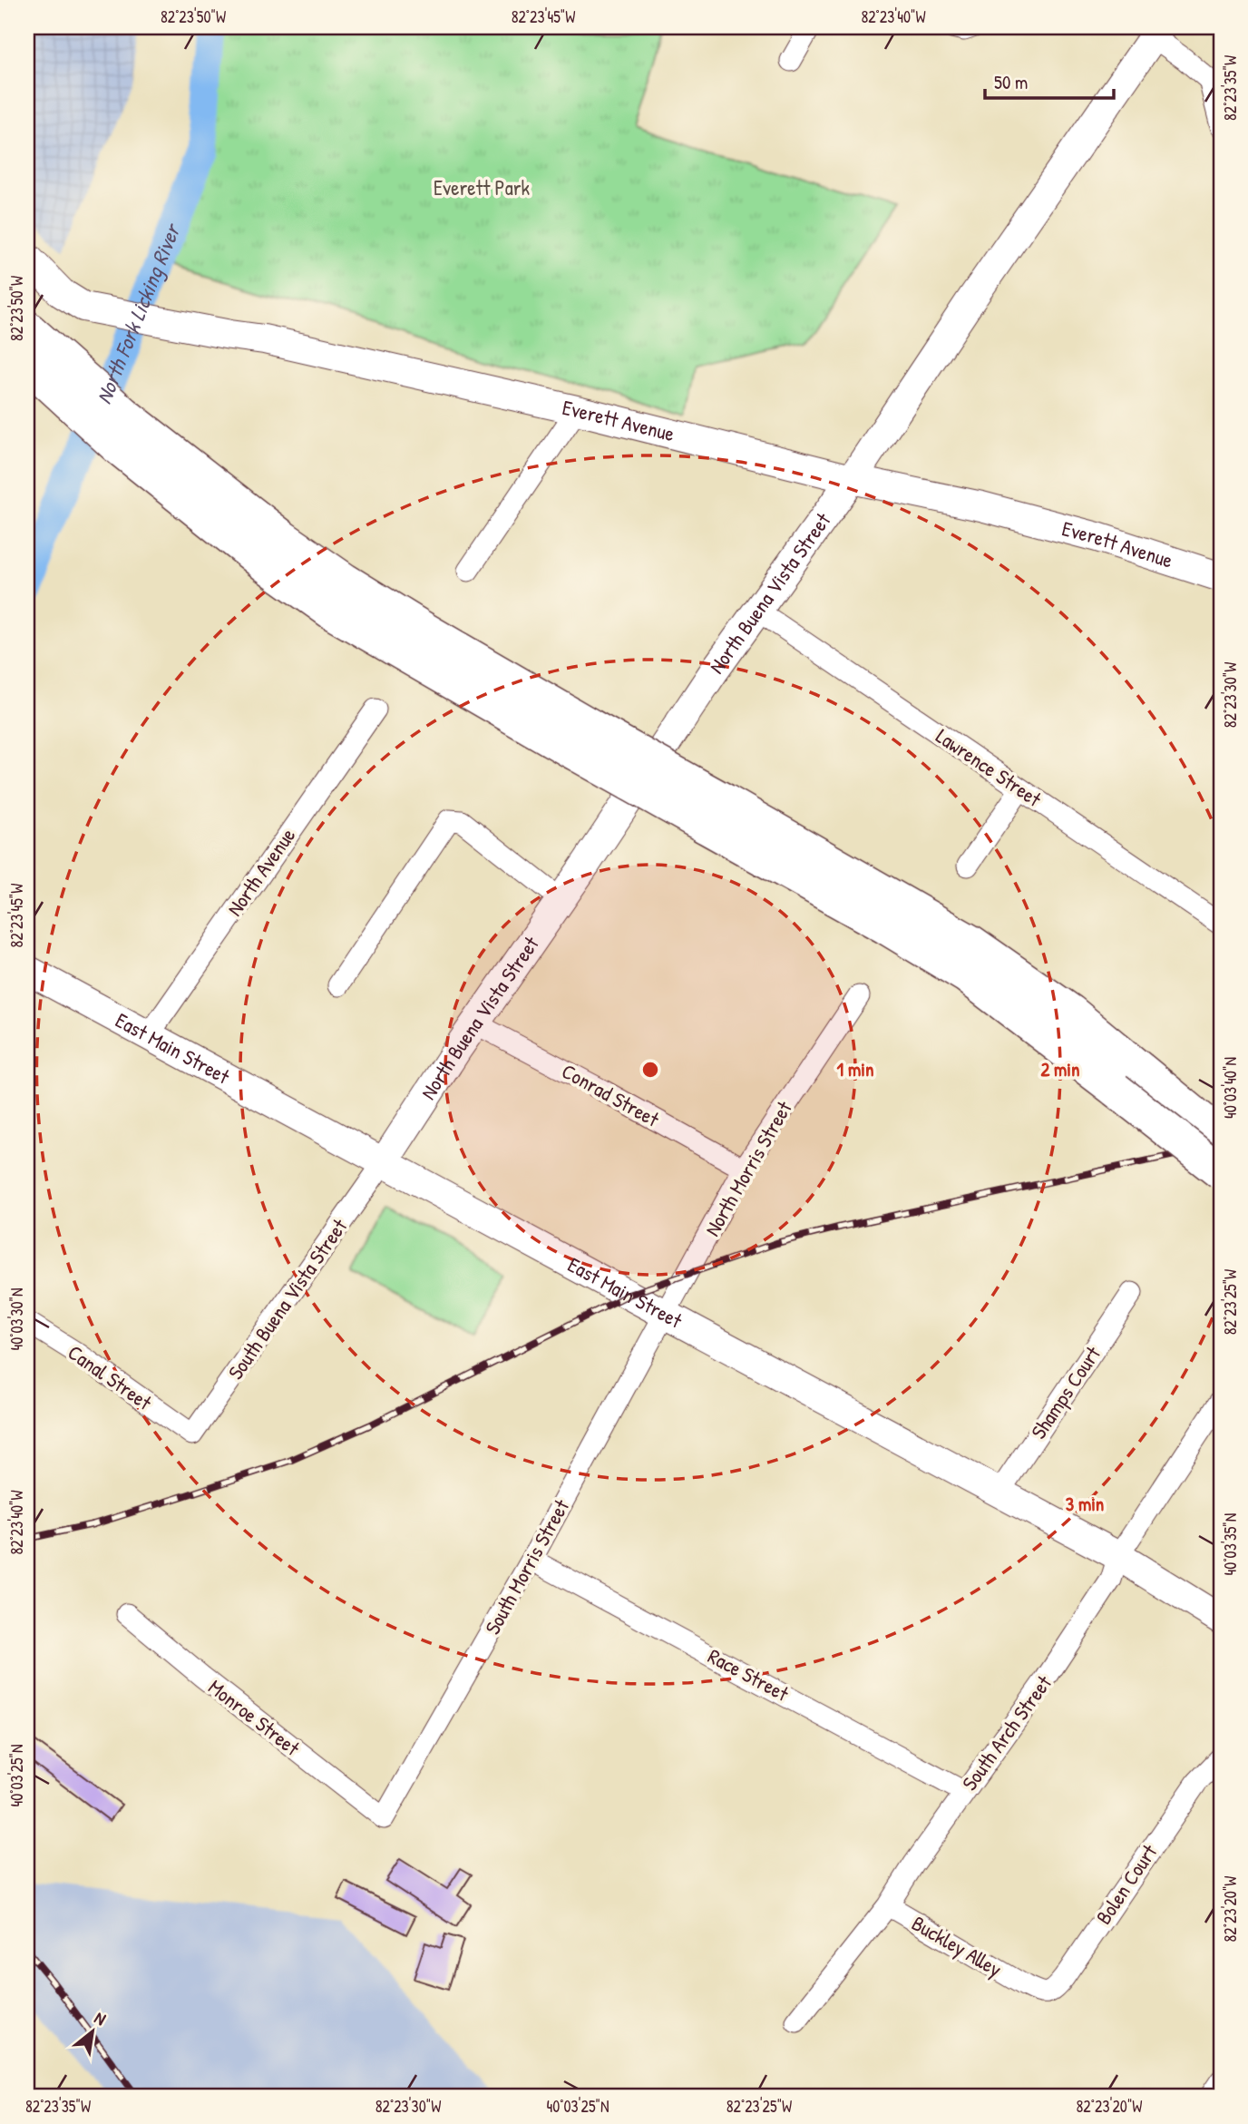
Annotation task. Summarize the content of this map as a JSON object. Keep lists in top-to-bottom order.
{
  "streets": {
    "street": [
      "Everett Avenue",
      "North Buena Vista Street",
      "Lawrence Street",
      "North Avenue",
      "East Main Street",
      "Conrad Street",
      "North Morris Street",
      "South Buena Vista Street",
      "Canal Street",
      "Shamps Court",
      "South Morris Street",
      "Race Street",
      "Monroe Street",
      "South Arch Street",
      "Bolen Court",
      "Buckley Alley"
    ]
  },
  "crossings": [
    ["Everett Avenue", "North Buena Vista Street"],
    ["North Buena Vista Street", "Lawrence Street"],
    ["North Buena Vista Street", "East Main Street"],
    ["North Buena Vista Street", "Conrad Street"],
    ["North Buena Vista Street", "South Buena Vista Street"],
    ["North Avenue", "East Main Street"],
    ["East Main Street", "North Morris Street"],
    ["East Main Street", "South Buena Vista Street"],
    ["East Main Street", "Shamps Court"],
    ["East Main Street", "South Morris Street"],
    ["East Main Street", "South Arch Street"],
    ["Conrad Street", "North Morris Street"],
    ["North Morris Street", "South Morris Street"],
    ["South Buena Vista Street", "Canal Street"],
    ["South Morris Street", "Race Street"],
    ["South Morris Street", "Monroe Street"],
    ["Race Street", "South Arch Street"],
    ["South Arch Street", "Buckley Alley"],
    ["Bolen Court", "Buckley Alley"]
  ],
  "water": ["North Fork Licking River"],
  "parks": ["Everett Park"],
  "scale_bar": "50 m",
  "north": "top right",
  "coordinates": [
    "82°23'50\"W",
    "82°23'45\"W",
    "82°23'40\"W",
    "82°23'35\"W",
    "82°23'30\"W",
    "40°03'40\"N",
    "82°23'25\"W",
    "40°03'30\"N",
    "40°03'35\"N",
    "40°03'25\"N",
    "82°23'20\"W"
  ],
  "rings": ["1 min", "2 min", "3 min"]
}
